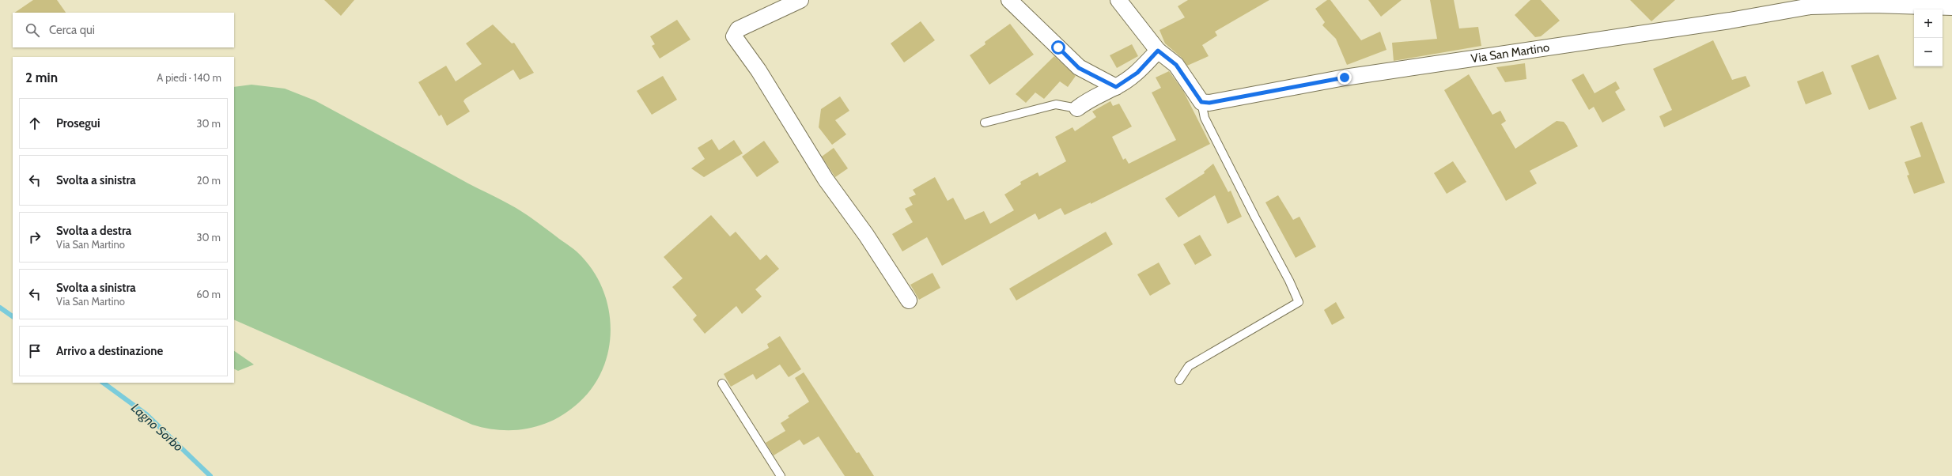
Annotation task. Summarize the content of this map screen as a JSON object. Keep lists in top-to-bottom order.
{
  "streets": {
    "street": ["Via San Martino"]
  },
  "water": ["Lagno Sorbo"],
  "page": {
    "map_buttons": ["+", "−"],
    "search": "Cerca qui",
    "heading": ["2 min", "A piedi · 140 m"],
    "list": [
      ["Prosegui", "30 m"],
      ["Svolta a sinistra", "20 m"],
      ["Svolta a destra", "Via San Martino", "30 m"],
      ["Svolta a sinistra", "Via San Martino", "60 m"],
      "Arrivo a destinazione"
    ]
  }
}
